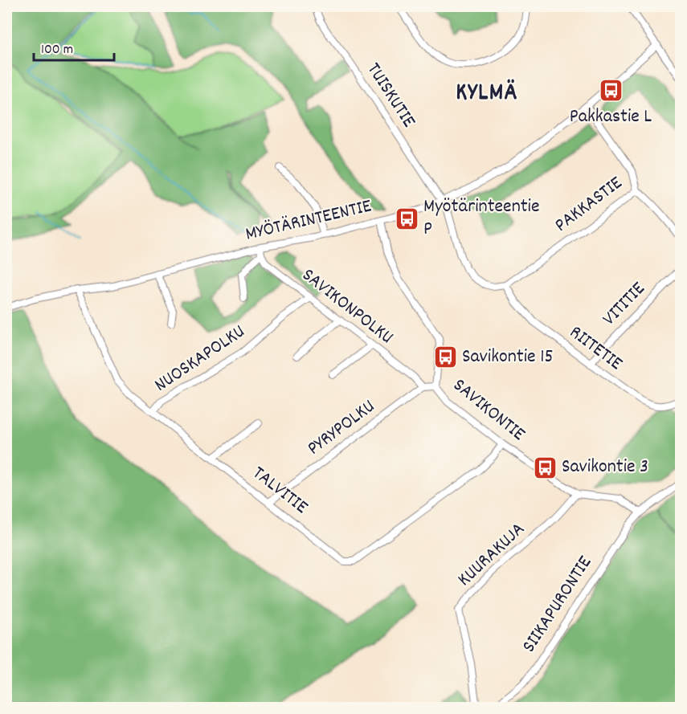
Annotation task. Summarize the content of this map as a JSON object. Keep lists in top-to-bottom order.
{
  "streets": {
    "street": [
      "TUISKUTIE",
      "PAKKASTIE",
      "MYÖTÄRINTEENTIE",
      "VITITIE",
      "SAVIKONPOLKU",
      "RIITETIE",
      "NUOSKAPOLKU",
      "SAVIKONTIE",
      "PYRYPOLKU",
      "TALVITIE",
      "KUURAKUJA",
      "SIIKAPURONTIE"
    ]
  },
  "crossings": [
    ["TUISKUTIE", "MYÖTÄRINTEENTIE"],
    ["PAKKASTIE", "MYÖTÄRINTEENTIE"],
    ["PAKKASTIE", "RIITETIE"],
    ["MYÖTÄRINTEENTIE", "SAVIKONPOLKU"],
    ["MYÖTÄRINTEENTIE", "SAVIKONTIE"],
    ["MYÖTÄRINTEENTIE", "TALVITIE"],
    ["VITITIE", "RIITETIE"],
    ["SAVIKONPOLKU", "NUOSKAPOLKU"],
    ["SAVIKONPOLKU", "PYRYPOLKU"],
    ["NUOSKAPOLKU", "TALVITIE"],
    ["SAVIKONTIE", "TALVITIE"],
    ["SAVIKONTIE", "KUURAKUJA"],
    ["PYRYPOLKU", "TALVITIE"]
  ],
  "districts": ["KYLMÄ"],
  "places": {
    "bus stop": [
      "Pakkastie L",
      "Myötärinteentie P",
      "Savikontie 15",
      "Savikontie 3"
    ]
  },
  "scale_bar": "100 m"
}
